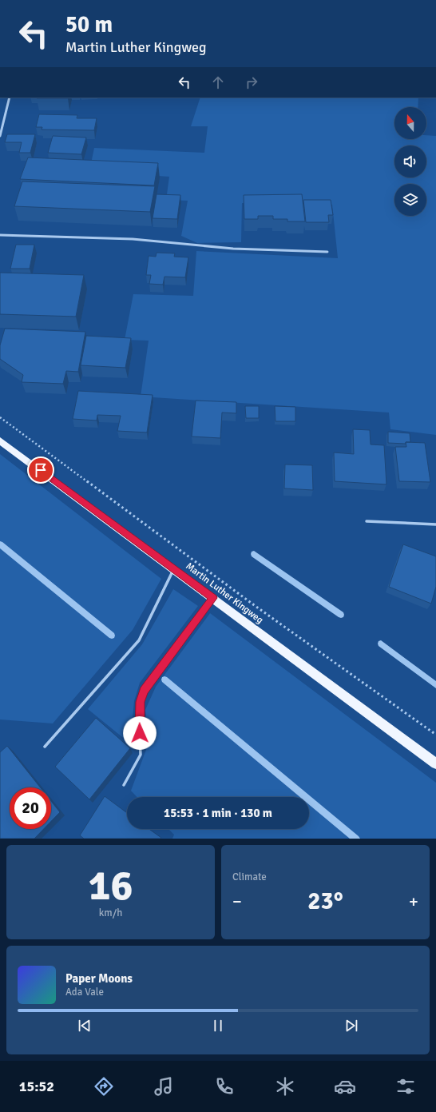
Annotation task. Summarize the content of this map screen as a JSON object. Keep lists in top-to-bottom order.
{
  "streets": {
    "main road": ["Martin Luther Kingweg"]
  },
  "north": "top",
  "page": {
    "turn": ["50 m", "Martin Luther Kingweg"],
    "limit": "20",
    "trip": "15:53 · 1 min · 130 m",
    "tile": [
      ["16", "km/h"],
      "Climate"
    ],
    "heat": ["−", "23°", "+"],
    "song": ["Paper Moons", "Ada Vale"],
    "tabs": "15:52"
  }
}
